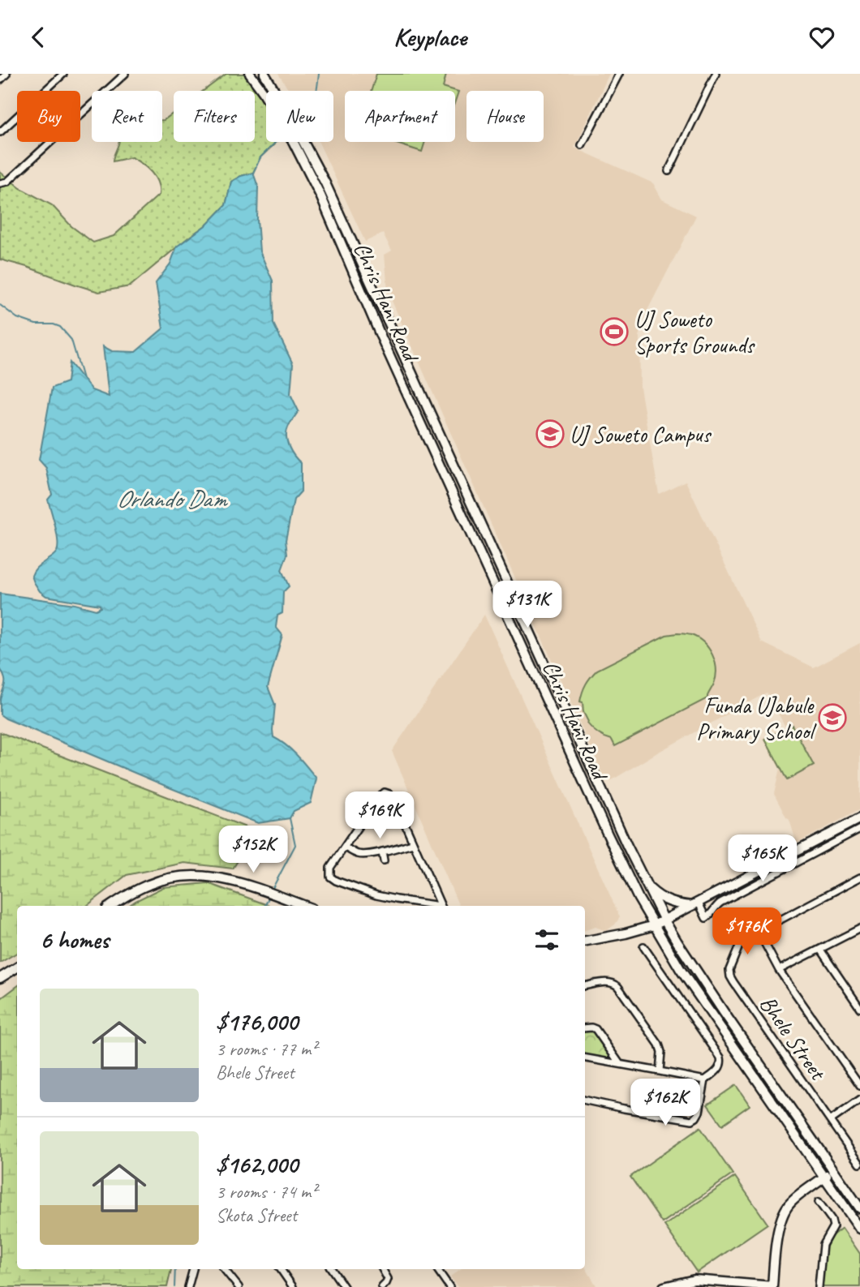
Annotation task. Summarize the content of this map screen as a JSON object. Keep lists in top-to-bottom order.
{
  "streets": {
    "main road": ["Chris Hani Road"],
    "street": ["Bhele Street"]
  },
  "water": ["Orlando Dam"],
  "places": {
    "sports": ["UJ Soweto Sports Grounds"],
    "school or university": ["UJ Soweto Campus", "Funda UJabule Primary School"]
  },
  "page": {
    "header": "Keyplace",
    "chip": [
      "Buy",
      "Rent",
      "Filters",
      "New",
      "Apartment",
      "House"
    ],
    "price": [
      "$131K",
      "$169K",
      "$152K",
      "$165K",
      "$176K",
      "$162K"
    ],
    "heading": "6 homes",
    "list": [
      {
        "name": "$176,000",
        "note": "3 rooms · 77 m² · Bhele Street"
      },
      {
        "name": "$162,000",
        "note": "3 rooms · 74 m² · Skota Street"
      }
    ]
  }
}
